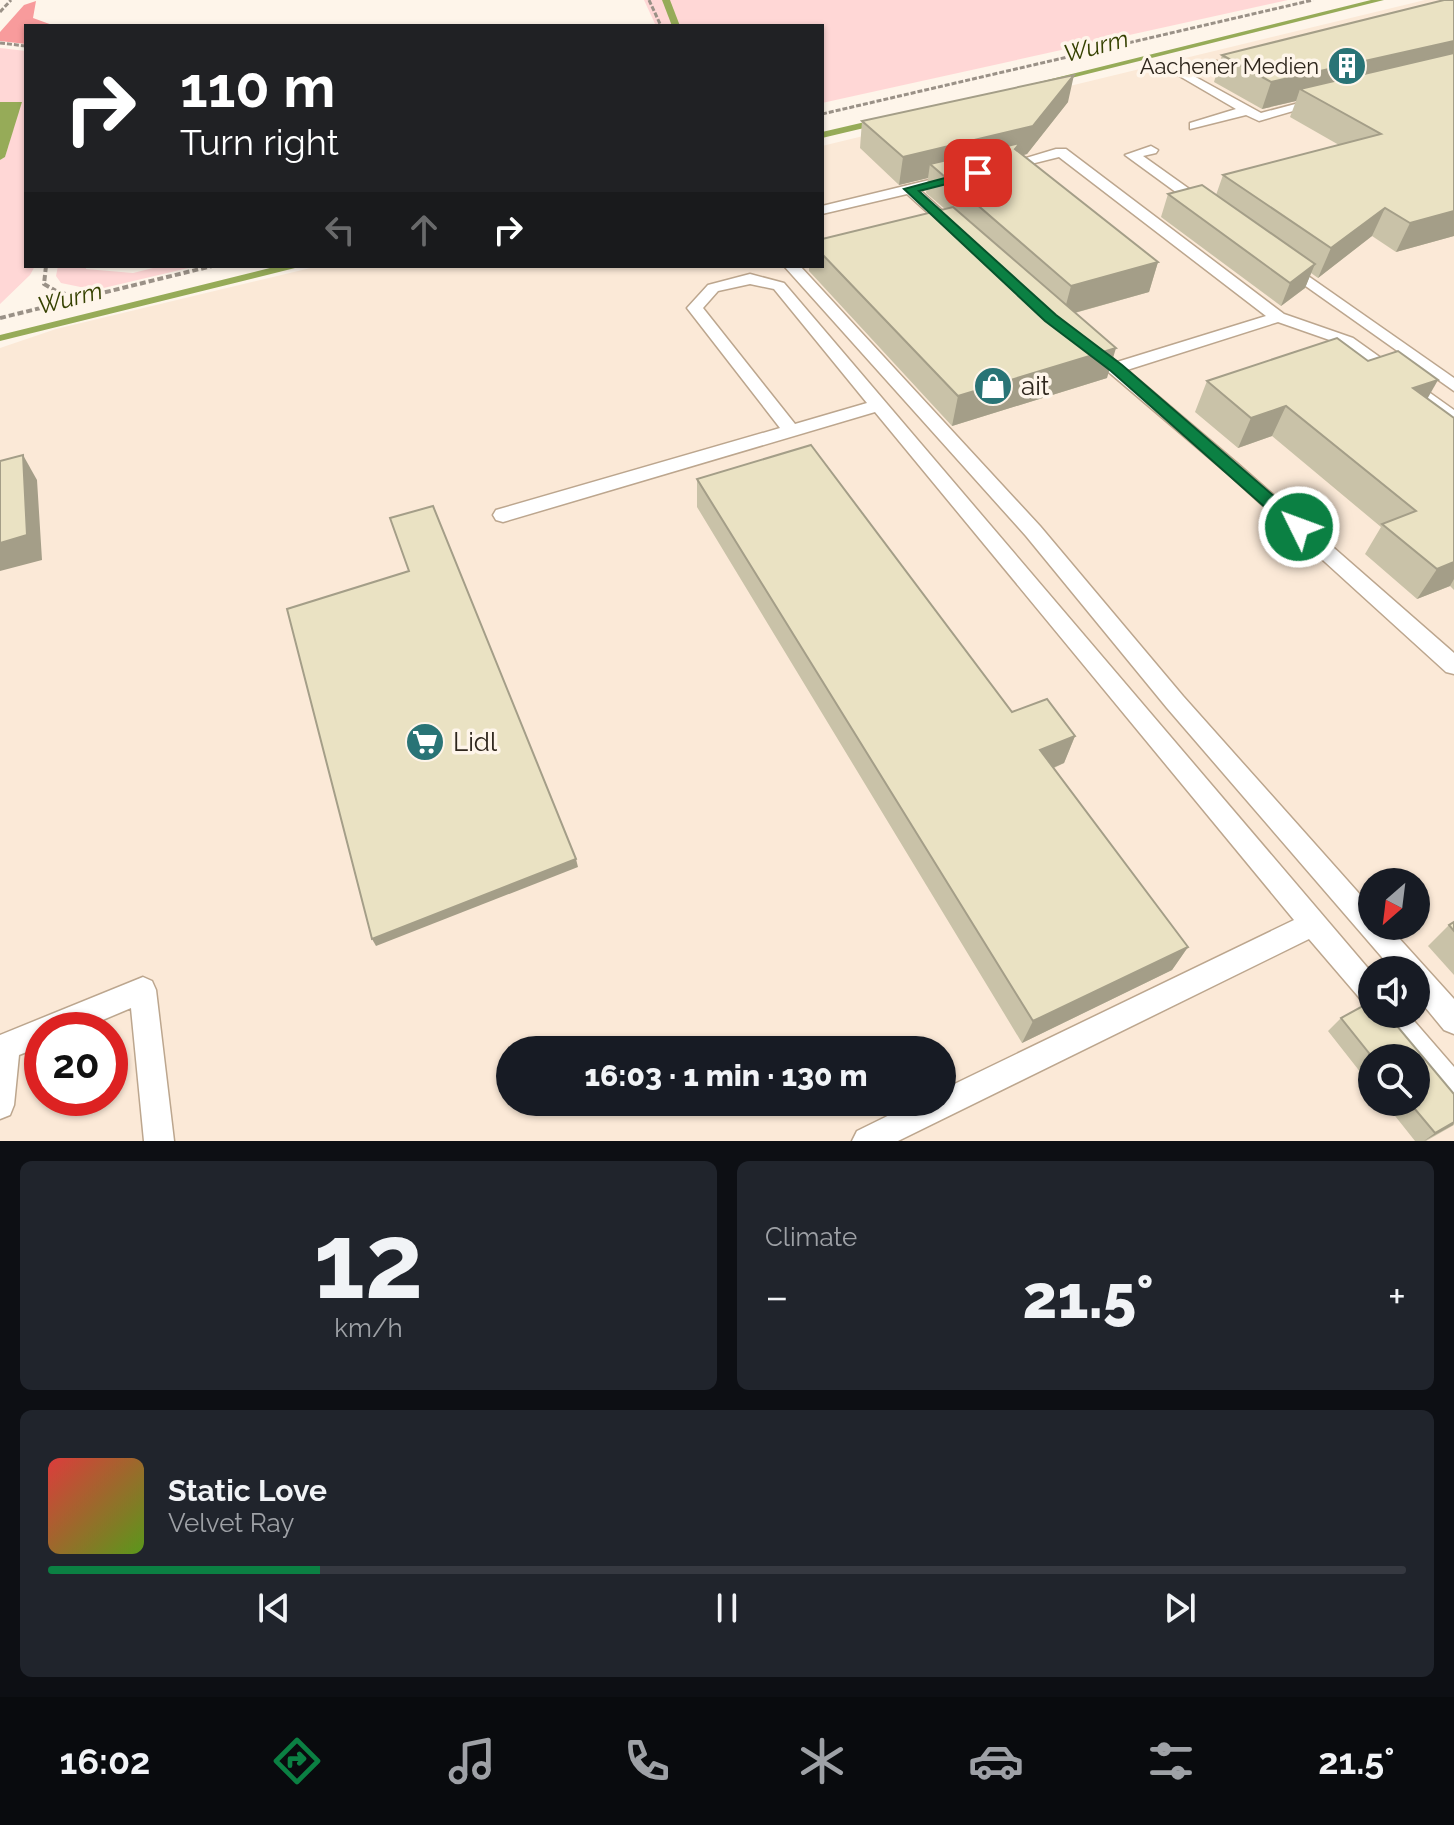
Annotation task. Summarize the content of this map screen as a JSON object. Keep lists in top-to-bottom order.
{
  "water": ["Wurm"],
  "places": {
    "building": ["Aachener Medien"],
    "shop": ["ait"],
    "supermarket": ["Lidl"]
  },
  "north": "bottom left",
  "page": {
    "turn": ["110 m", "Turn right"],
    "limit": "20",
    "trip": "16:03 · 1 min · 130 m",
    "tile": [
      ["12", "km/h"],
      "Climate"
    ],
    "heat": ["−", "21.5°", "+"],
    "song": ["Static Love", "Velvet Ray"],
    "tabs": ["16:02", "21.5°"]
  }
}
